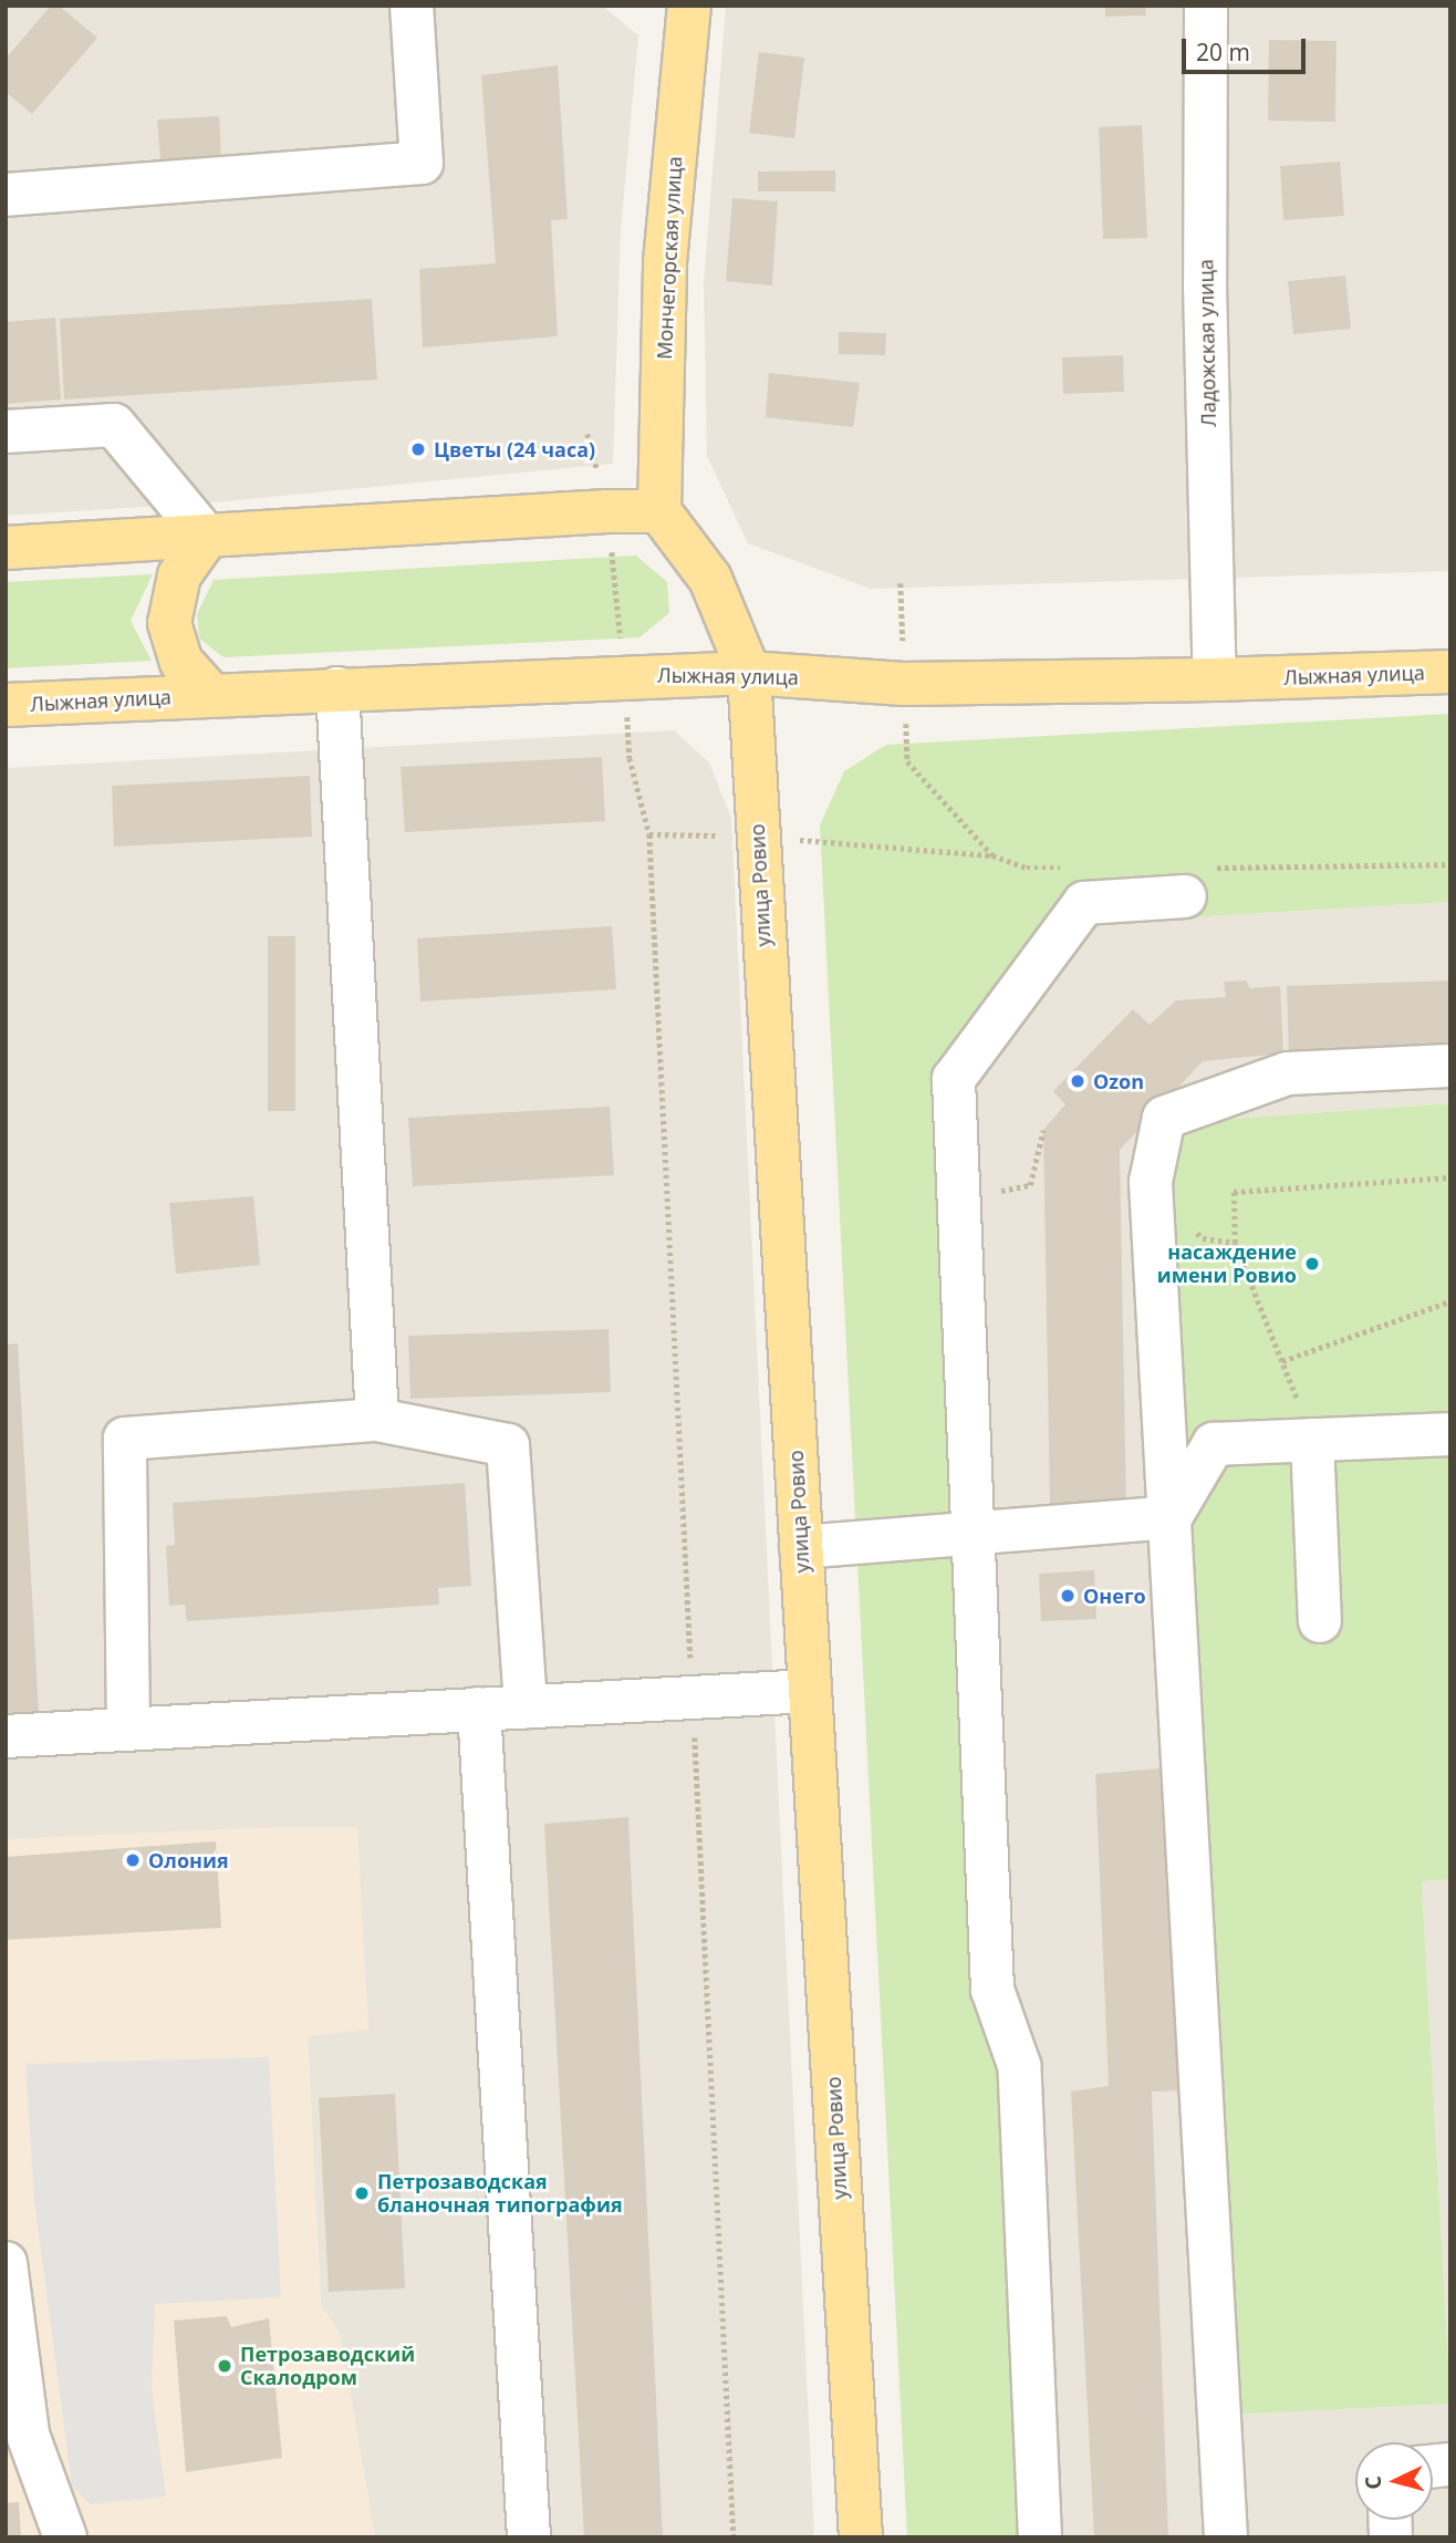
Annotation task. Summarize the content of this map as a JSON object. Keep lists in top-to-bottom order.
{
  "streets": {
    "main road": ["Мончегорская улица", "Лыжная улица", "улица Ровио"],
    "street": ["Ладожская улица"]
  },
  "crossings": [
    ["Мончегорская улица", "улица Ровио"],
    ["Ладожская улица", "Лыжная улица"],
    ["Лыжная улица", "улица Ровио"]
  ],
  "places": [
    "Цветы (24 часа)",
    "Ozon",
    "насаждение имени Ровио",
    "Онего",
    "Олония",
    "Петрозаводская бланочная типография",
    "Петрозаводский Скалодром"
  ],
  "scale_bar": "20 m",
  "north": "left"
}
